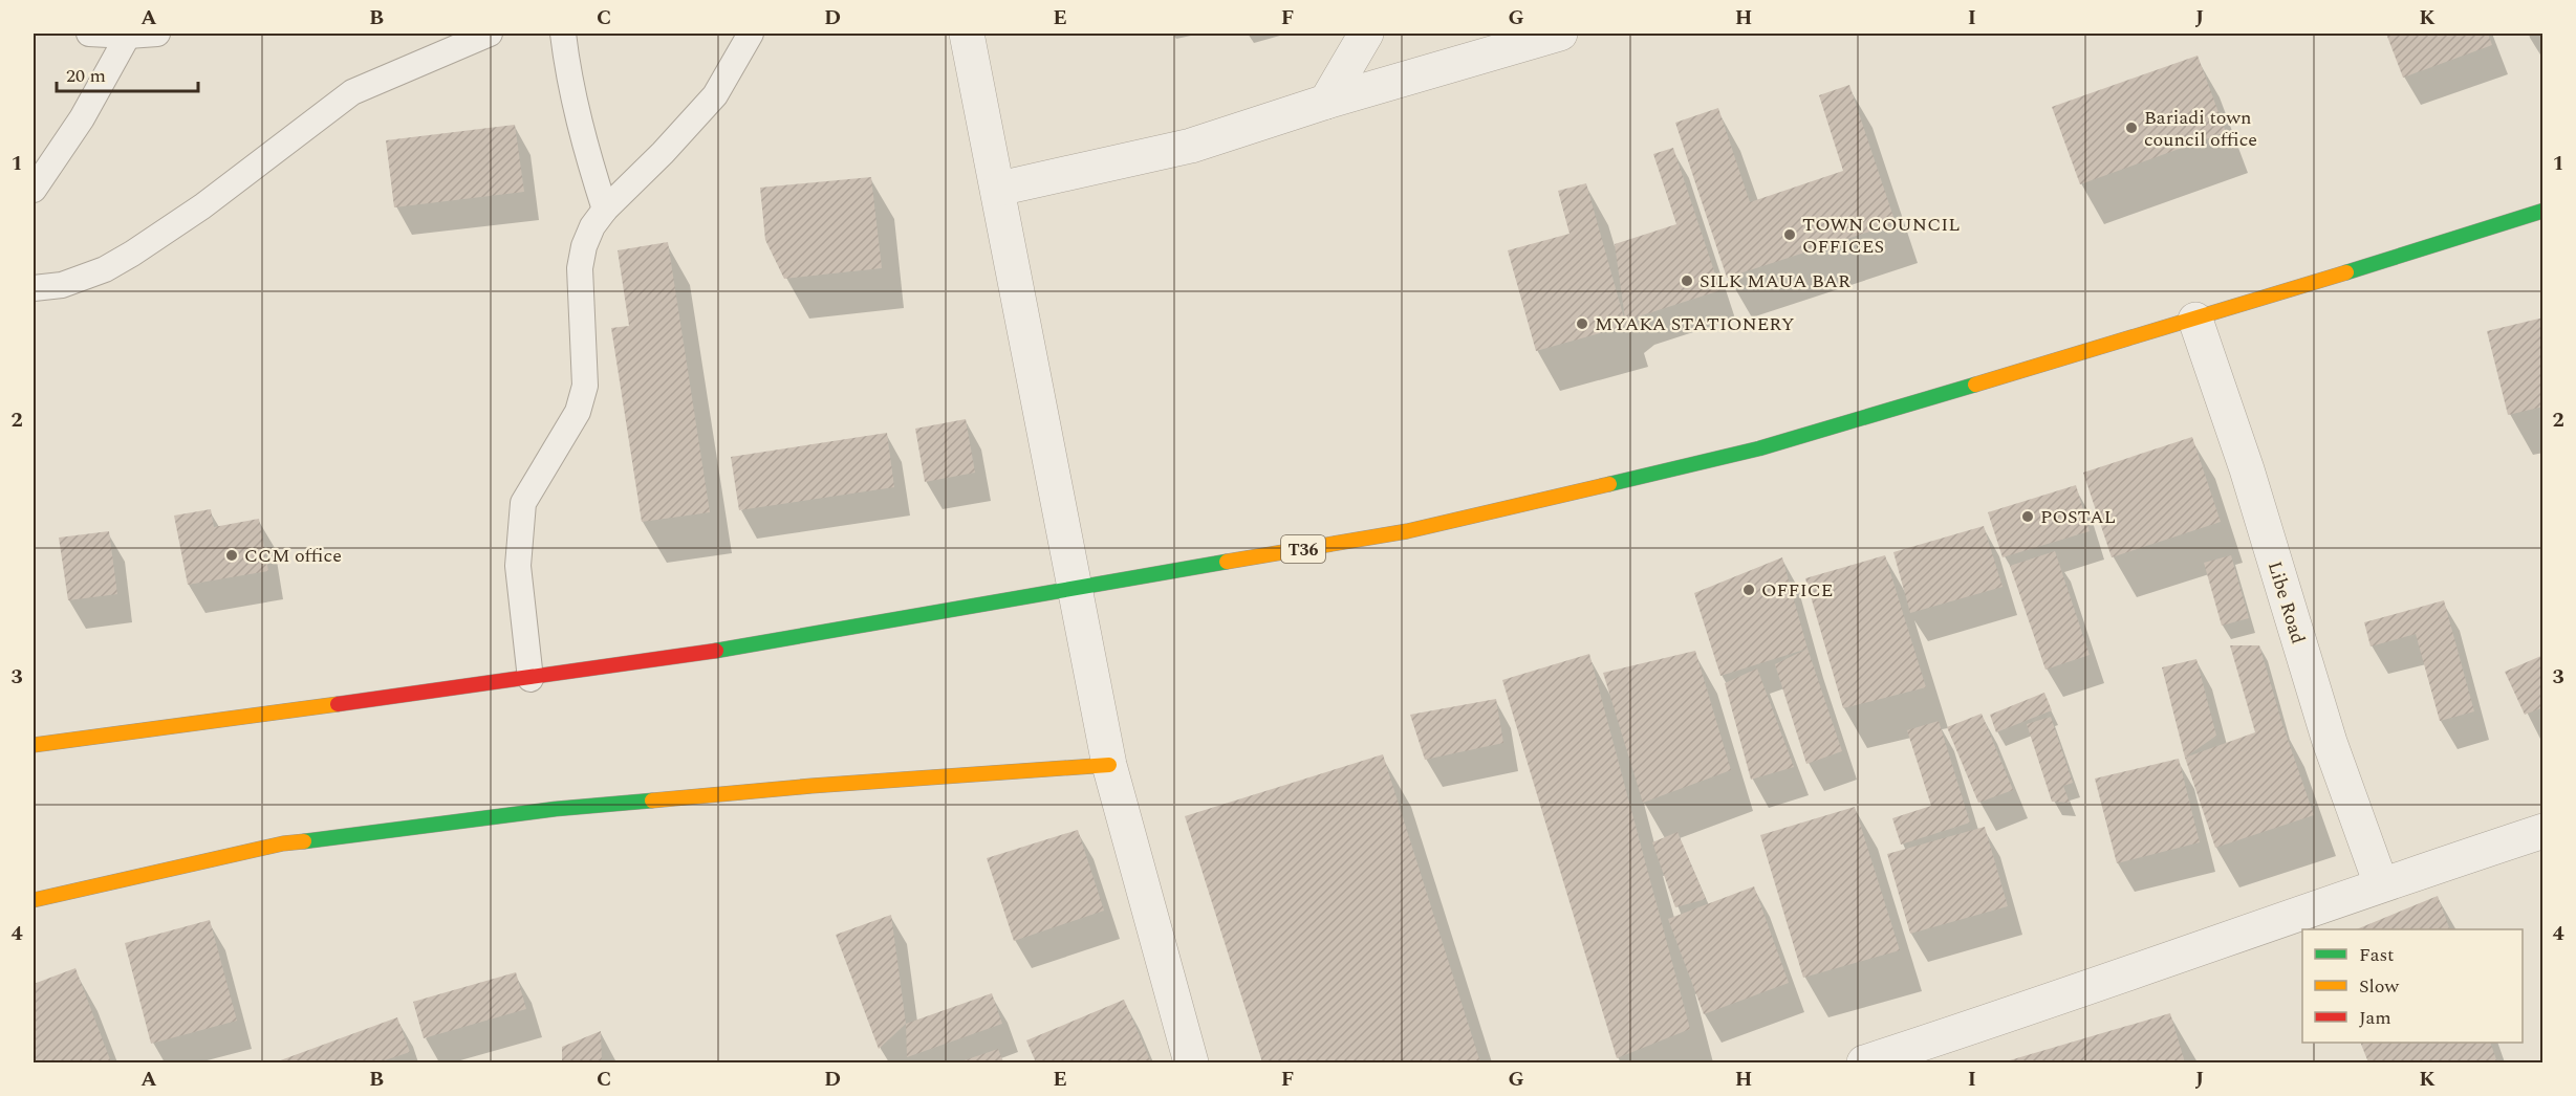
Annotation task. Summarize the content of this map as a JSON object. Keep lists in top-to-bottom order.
{
  "streets": {
    "main road": ["T36"],
    "street": ["Libe Road"]
  },
  "crossings": [
    ["T36", "Libe Road"]
  ],
  "places": [
    "Bariadi town council office",
    "TOWN COUNCIL OFFICES",
    "SILK MAUA BAR",
    "MYAKA STATIONERY",
    "POSTAL",
    "CCM office",
    "OFFICE"
  ],
  "legend": ["Fast", "Slow", "Jam"],
  "scale_bar": "20 m",
  "grid": {
    "columns": [
      "A",
      "B",
      "C",
      "D",
      "E",
      "F",
      "G",
      "H",
      "I",
      "J",
      "K"
    ],
    "rows": [
      "1",
      "2",
      "3",
      "4"
    ]
  }
}
